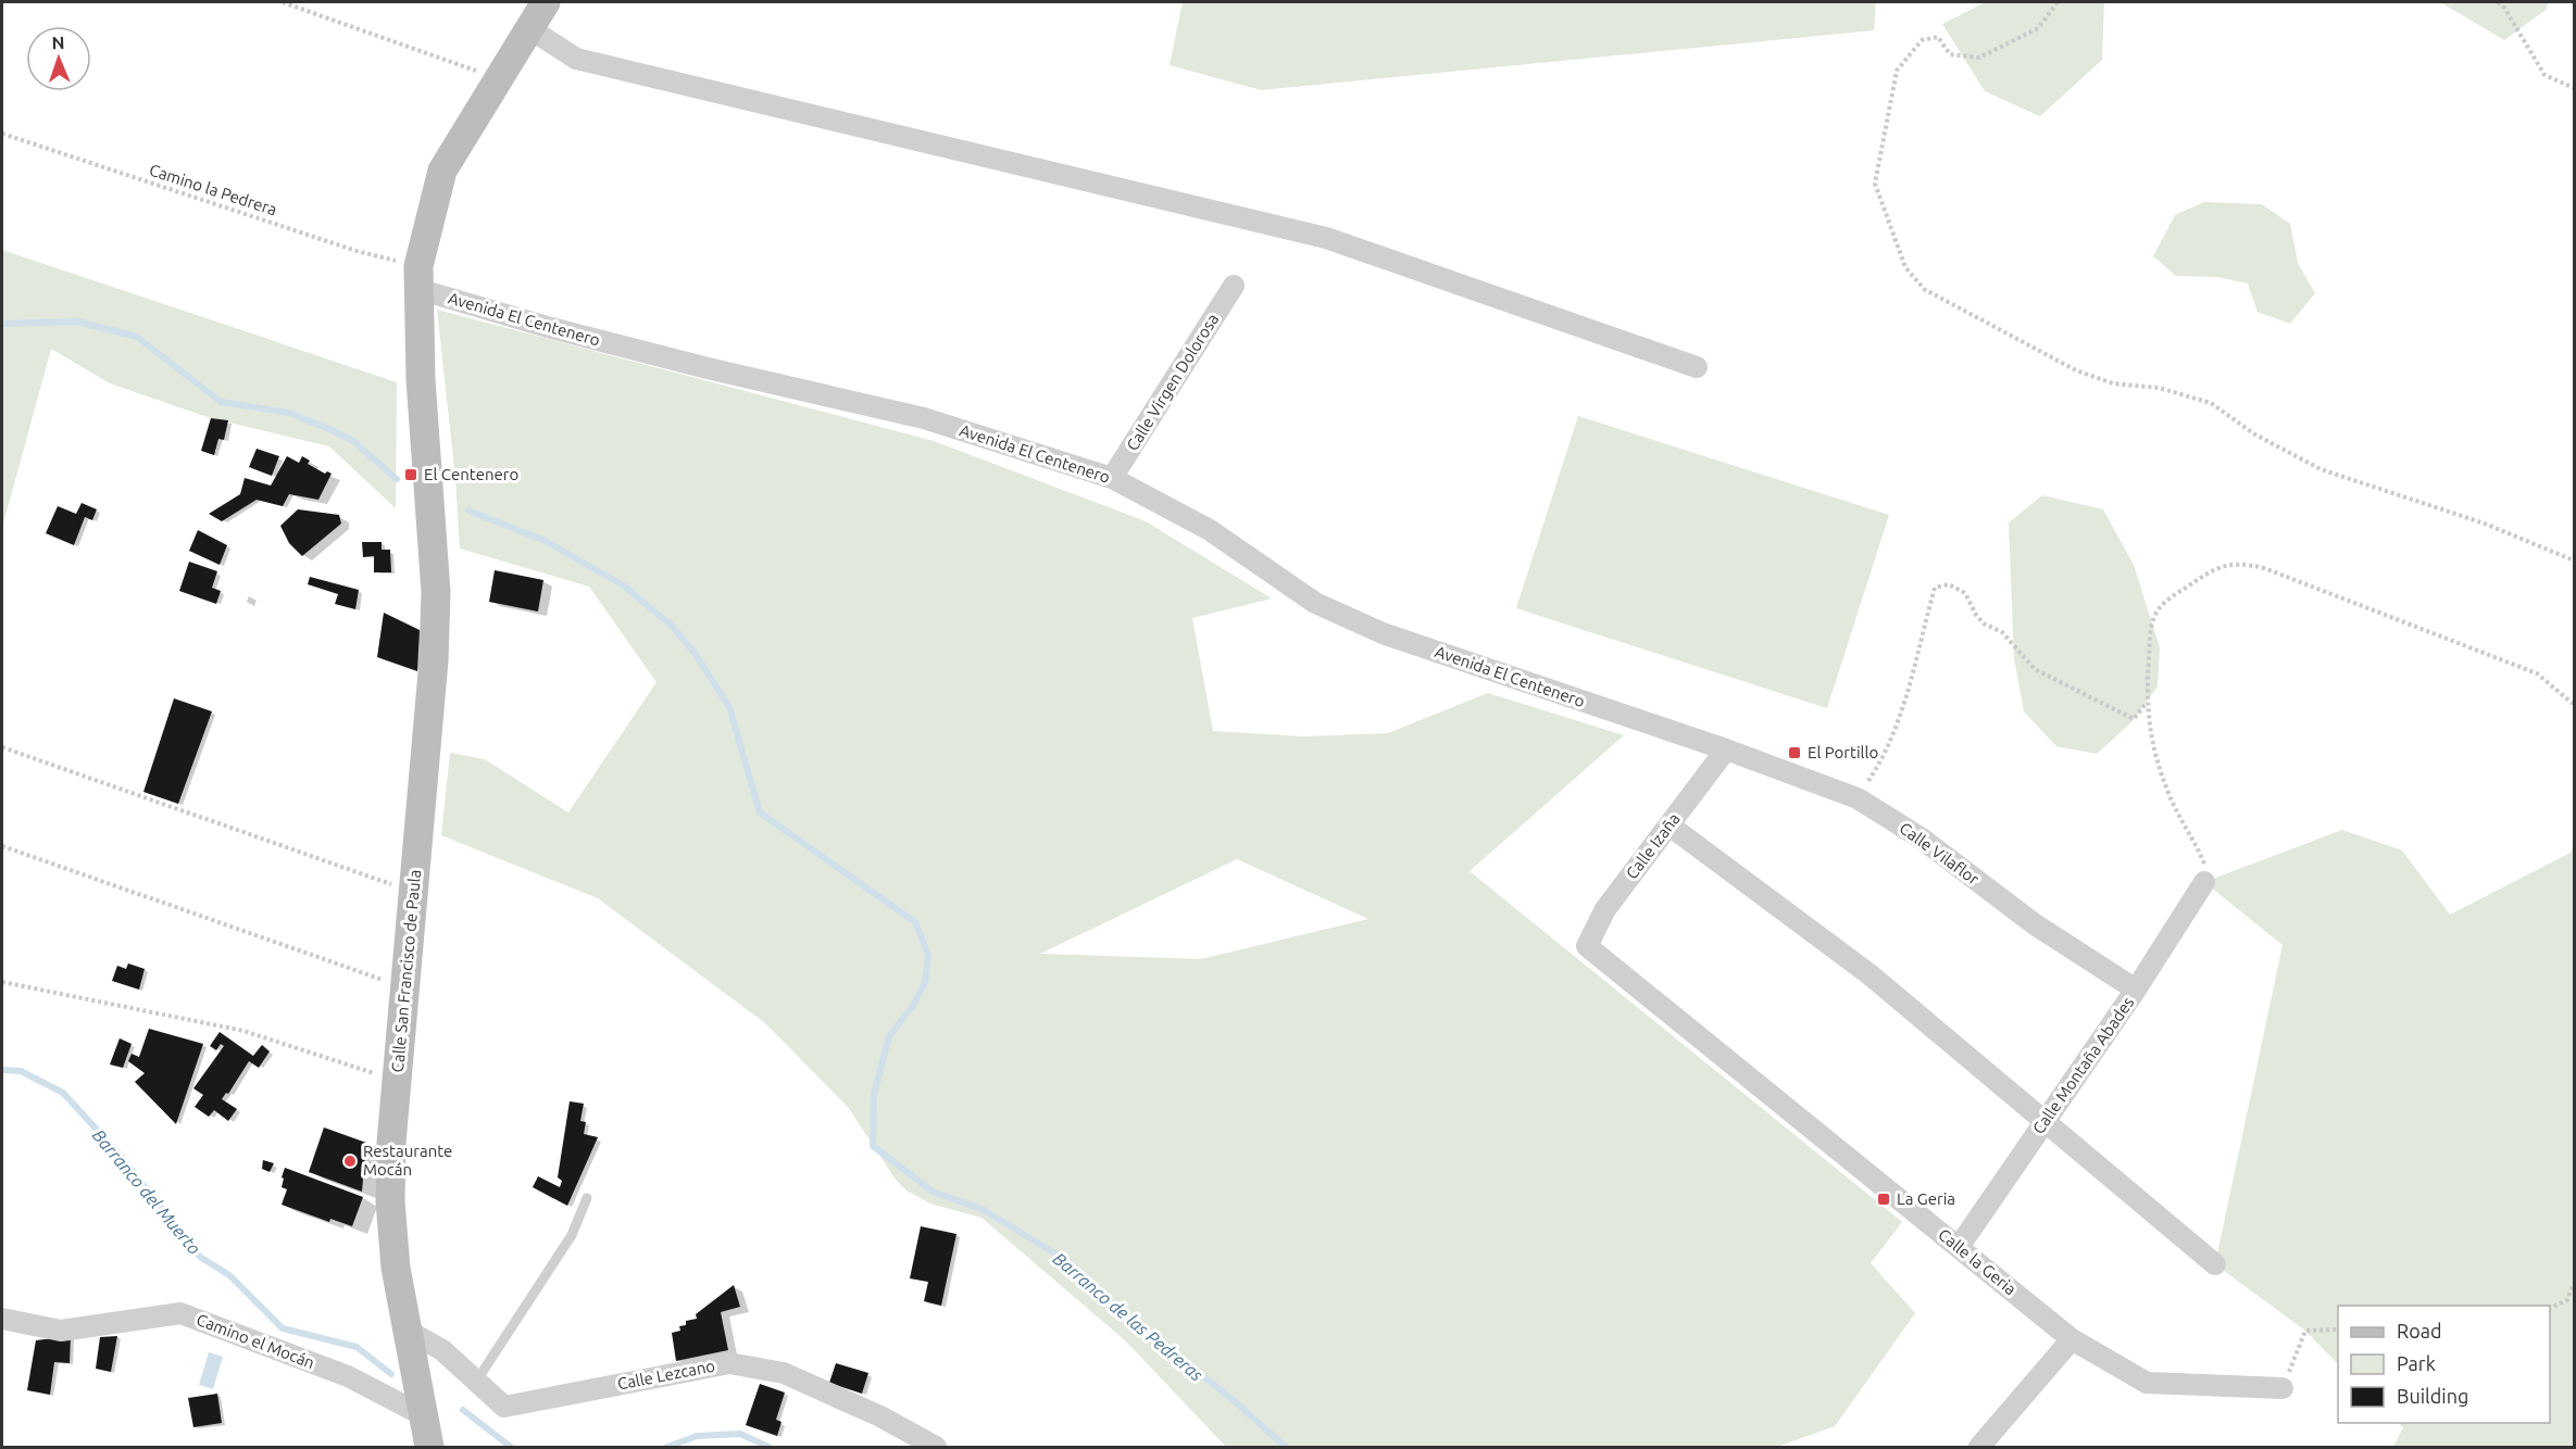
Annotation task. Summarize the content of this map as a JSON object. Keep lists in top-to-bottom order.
{
  "streets": {
    "main road": ["Calle San Francisco de Paula"],
    "street": [
      "Avenida El Centenero",
      "Calle Virgen Dolorosa",
      "Calle Izaña",
      "Calle Vilaflor",
      "Calle Montaña Abades",
      "Calle la Geria",
      "Camino el Mocán",
      "Calle Lezcano"
    ],
    "path": ["Camino la Pedrera"]
  },
  "crossings": [
    ["Camino la Pedrera", "Avenida El Centenero"],
    ["Camino la Pedrera", "Calle San Francisco de Paula"],
    ["Avenida El Centenero", "Calle Virgen Dolorosa"],
    ["Avenida El Centenero", "Calle Izaña"],
    ["Avenida El Centenero", "Calle Vilaflor"],
    ["Avenida El Centenero", "Calle San Francisco de Paula"],
    ["Calle Izaña", "Calle Vilaflor"],
    ["Calle Izaña", "Calle la Geria"],
    ["Calle Vilaflor", "Calle Montaña Abades"],
    ["Calle San Francisco de Paula", "Camino el Mocán"],
    ["Calle San Francisco de Paula", "Calle Lezcano"],
    ["Calle Montaña Abades", "Calle la Geria"]
  ],
  "water": ["Barranco del Muerto", "Barranco de las Pedreras"],
  "places": {
    "transit": ["El Centenero", "El Portillo", "La Geria"],
    "other": ["Restaurante Mocán"]
  },
  "legend": ["Road", "Park", "Building"],
  "north": "top"
}
